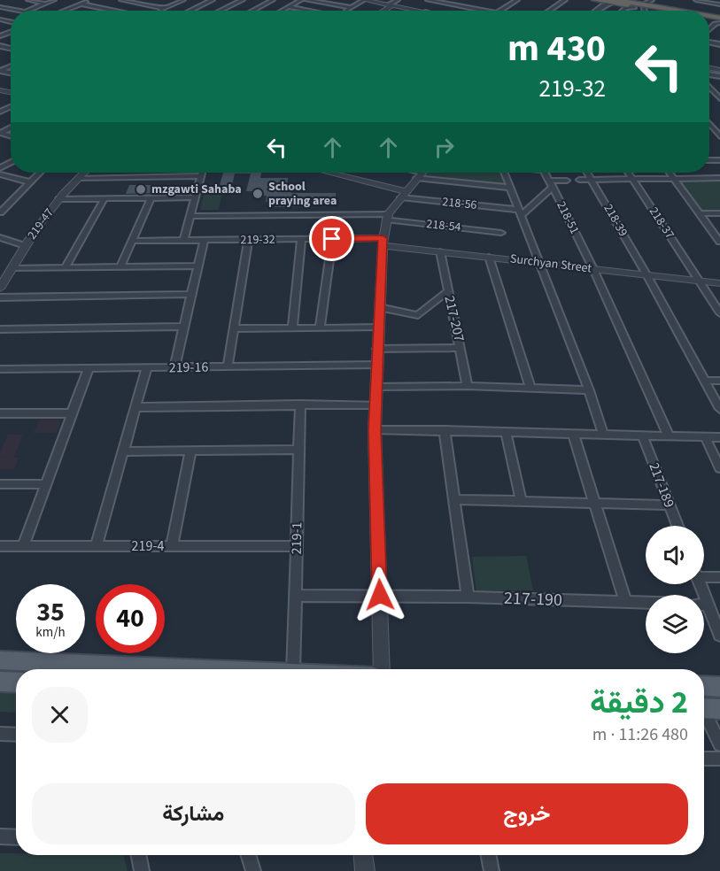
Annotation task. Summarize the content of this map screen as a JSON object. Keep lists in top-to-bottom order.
{
  "streets": {
    "street": [
      "218-56",
      "218-51",
      "218-39",
      "218-37",
      "219-47",
      "218-54",
      "219-32",
      "Surchyan Street",
      "217-207",
      "219-16",
      "217-189",
      "219-1",
      "219-4",
      "217-190"
    ]
  },
  "crossings": [
    ["218-51", "Surchyan Street"],
    ["218-39", "Surchyan Street"],
    ["218-37", "Surchyan Street"],
    ["219-32", "Surchyan Street"],
    ["Surchyan Street", "217-207"],
    ["219-1", "219-4"],
    ["219-1", "217-190"]
  ],
  "places": ["mzgawti Sahaba", "School praying area"],
  "page": {
    "turn": ["430 m", "219-32"],
    "speed": "35 km/h",
    "limit": "40",
    "heading": ["2 دقيقة", "480 m · 11:26"],
    "buttons": ["خروج", "مشاركة"]
  }
}
